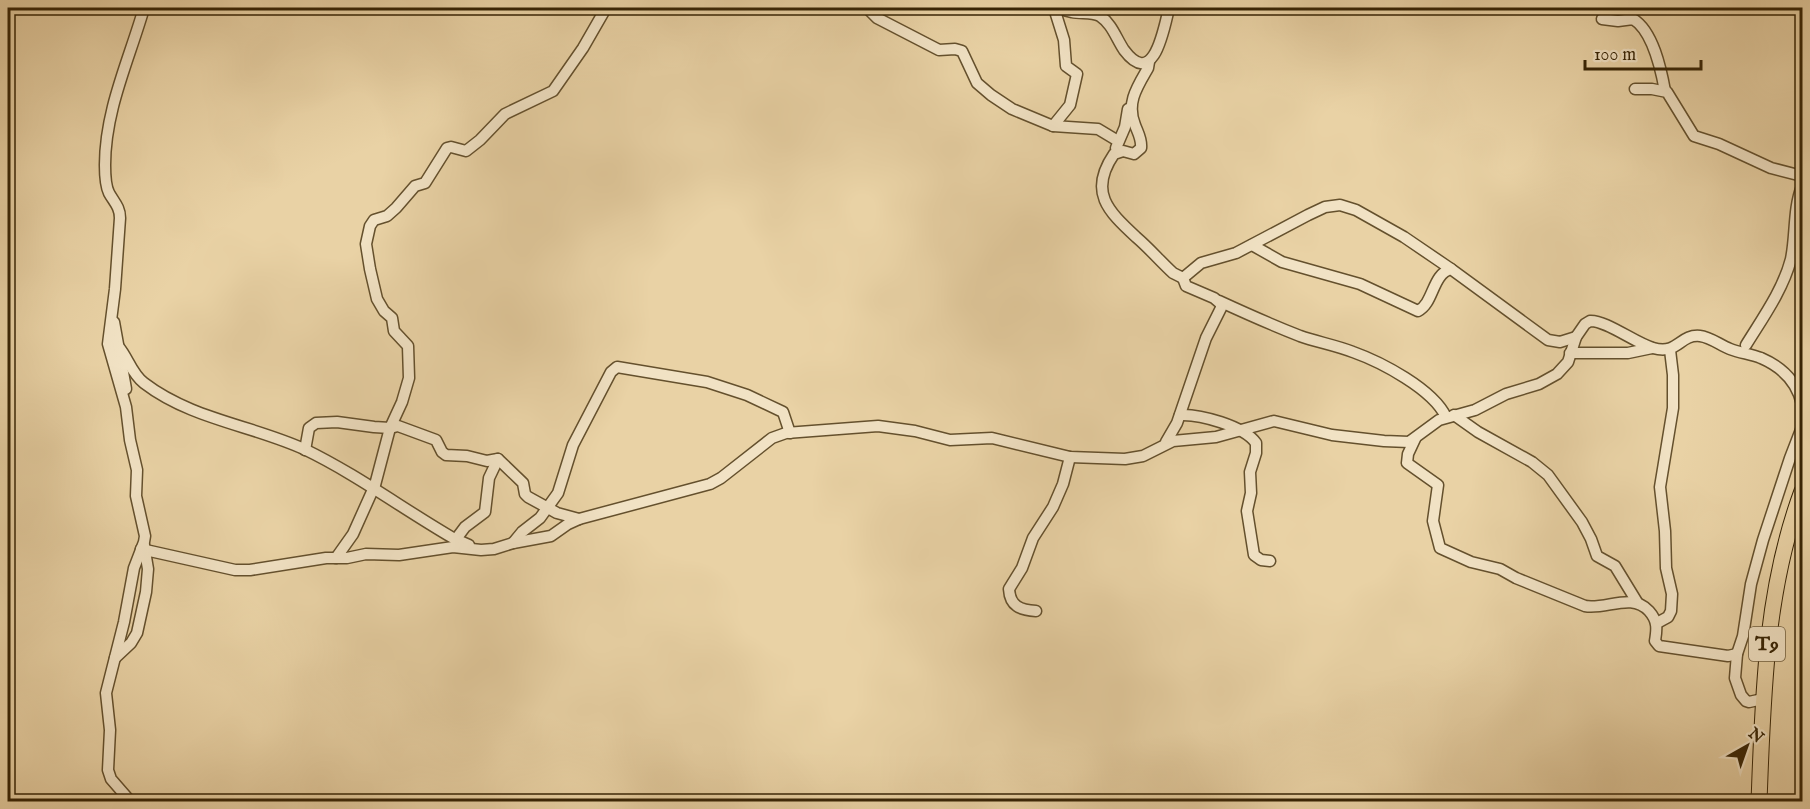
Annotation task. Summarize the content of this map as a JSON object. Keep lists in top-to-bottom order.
{
  "streets": {
    "highway": ["T9"]
  },
  "scale_bar": "100 m",
  "north": "top right"
}
